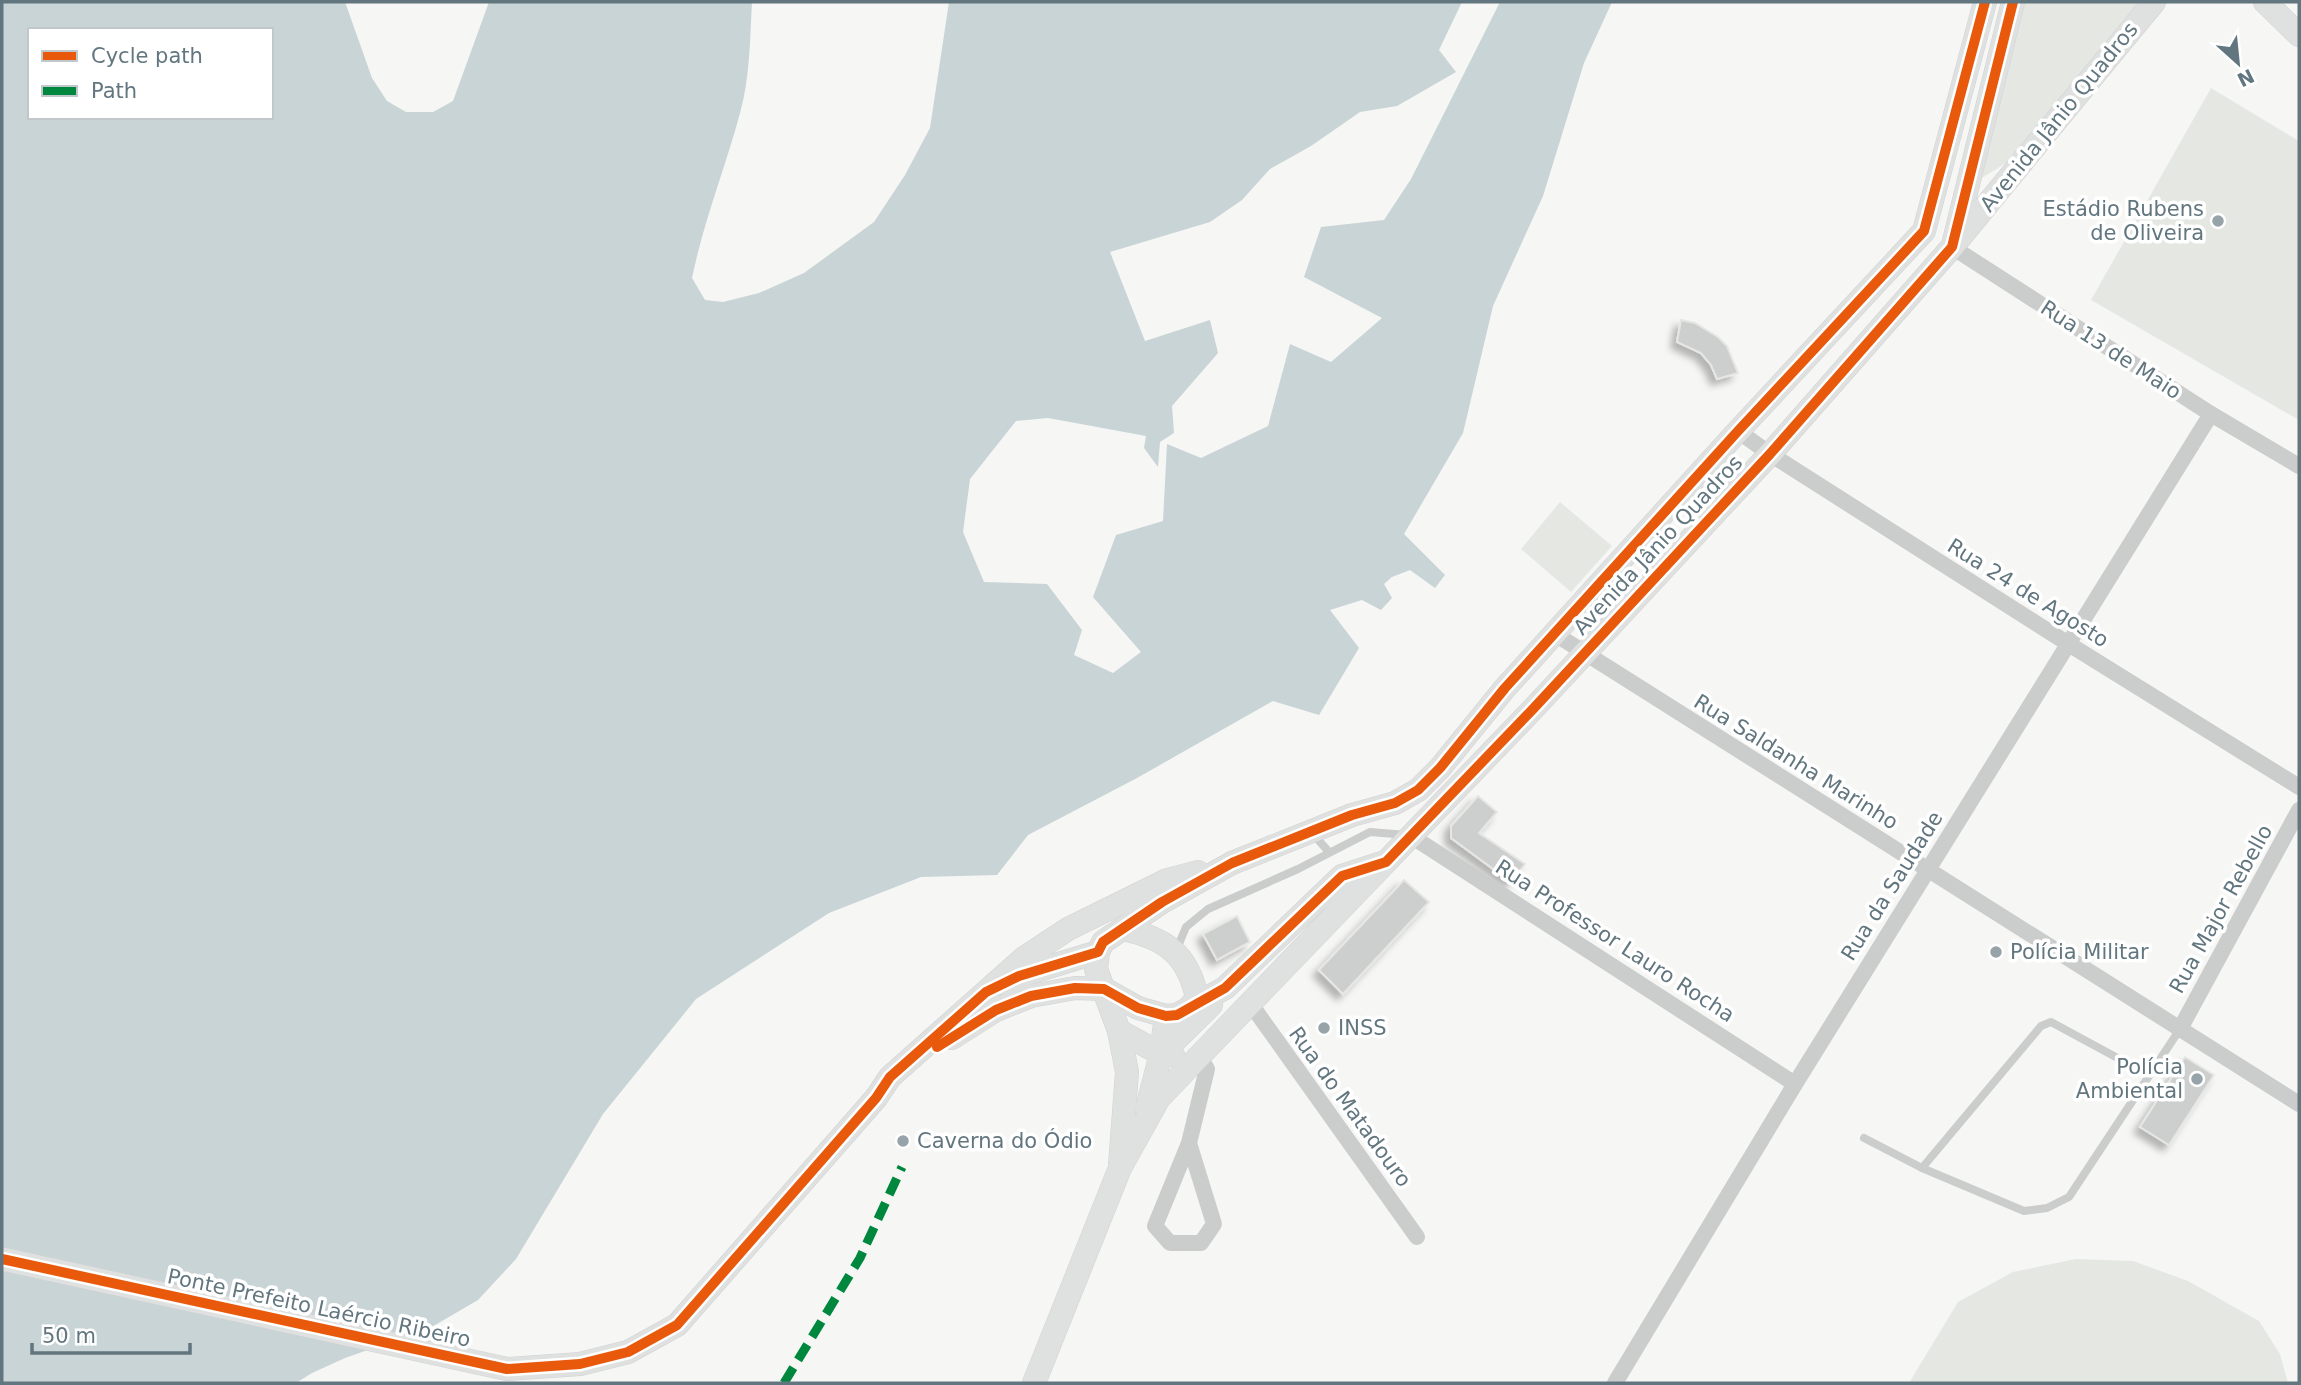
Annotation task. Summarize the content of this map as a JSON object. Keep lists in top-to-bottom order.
{
  "streets": {
    "main road": ["Avenida Jânio Quadros", "Rua 13 de Maio", "Ponte Prefeito Laércio Ribeiro"],
    "street": [
      "Rua 24 de Agosto",
      "Rua Saldanha Marinho",
      "Rua da Saudade",
      "Rua Major Rebello",
      "Rua Professor Lauro Rocha",
      "Rua do Matadouro"
    ]
  },
  "crossings": [
    ["Avenida Jânio Quadros", "Rua 13 de Maio"],
    ["Avenida Jânio Quadros", "Rua 24 de Agosto"],
    ["Avenida Jânio Quadros", "Rua Saldanha Marinho"],
    ["Avenida Jânio Quadros", "Rua Professor Lauro Rocha"],
    ["Avenida Jânio Quadros", "Rua do Matadouro"],
    ["Rua 13 de Maio", "Rua da Saudade"],
    ["Rua 24 de Agosto", "Rua da Saudade"],
    ["Rua Saldanha Marinho", "Rua da Saudade"],
    ["Rua Saldanha Marinho", "Rua Major Rebello"],
    ["Rua da Saudade", "Rua Professor Lauro Rocha"]
  ],
  "places": [
    "Estádio Rubens de Oliveira",
    "Polícia Militar",
    "INSS",
    "Polícia Ambiental",
    "Caverna do Ódio"
  ],
  "legend": ["Cycle path", "Path"],
  "scale_bar": "50 m",
  "north": "bottom right"
}
